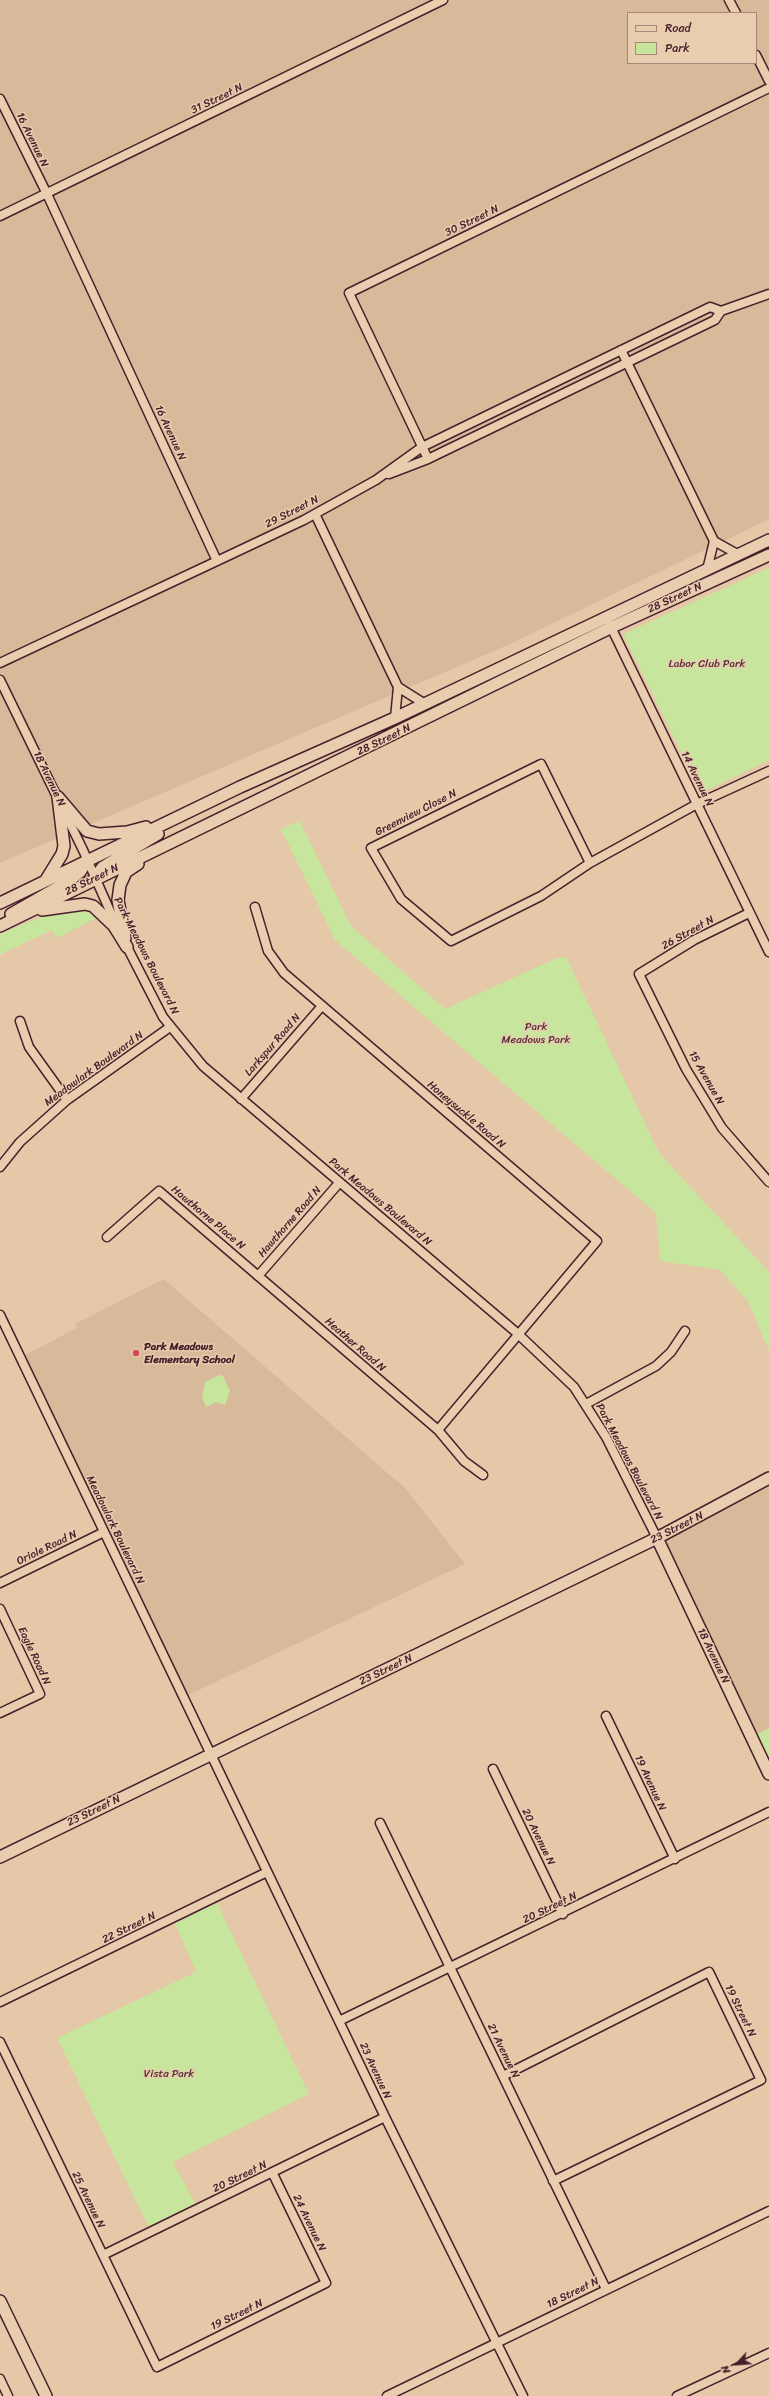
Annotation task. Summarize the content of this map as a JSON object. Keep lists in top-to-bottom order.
{
  "streets": {
    "main road": ["28 Street N", "18 Avenue N", "23 Street N"],
    "street": [
      "31 Street N",
      "16 Avenue N",
      "30 Street N",
      "29 Street N",
      "14 Avenue N",
      "Greenview Close N",
      "26 Street N",
      "Park Meadows Boulevard N",
      "Larkspur Road N",
      "Meadowlark Boulevard N",
      "15 Avenue N",
      "Honeysuckle Road N",
      "Hawthorne Place N",
      "Hawthorne Road N",
      "Heather Road N",
      "Oriole Road N",
      "Eagle Road N",
      "19 Avenue N",
      "20 Avenue N",
      "20 Street N",
      "22 Street N",
      "19 Street N",
      "21 Avenue N",
      "23 Avenue N",
      "25 Avenue N",
      "24 Avenue N",
      "18 Street N"
    ]
  },
  "crossings": [
    ["31 Street N", "16 Avenue N"],
    ["16 Avenue N", "29 Street N"],
    ["28 Street N", "18 Avenue N"],
    ["28 Street N", "14 Avenue N"],
    ["28 Street N", "Park Meadows Boulevard N"],
    ["18 Avenue N", "Park Meadows Boulevard N"],
    ["18 Avenue N", "23 Street N"],
    ["14 Avenue N", "Greenview Close N"],
    ["14 Avenue N", "26 Street N"],
    ["26 Street N", "15 Avenue N"],
    ["Park Meadows Boulevard N", "Larkspur Road N"],
    ["Park Meadows Boulevard N", "Meadowlark Boulevard N"],
    ["Park Meadows Boulevard N", "Honeysuckle Road N"],
    ["Park Meadows Boulevard N", "Hawthorne Road N"],
    ["Park Meadows Boulevard N", "23 Street N"],
    ["Larkspur Road N", "Honeysuckle Road N"],
    ["Meadowlark Boulevard N", "23 Street N"],
    ["Meadowlark Boulevard N", "Oriole Road N"],
    ["Meadowlark Boulevard N", "23 Avenue N"],
    ["Hawthorne Place N", "Hawthorne Road N"],
    ["Hawthorne Place N", "Heather Road N"],
    ["Hawthorne Road N", "Heather Road N"],
    ["23 Street N", "23 Avenue N"],
    ["19 Avenue N", "20 Street N"],
    ["20 Avenue N", "20 Street N"],
    ["20 Street N", "21 Avenue N"],
    ["20 Street N", "23 Avenue N"],
    ["20 Street N", "25 Avenue N"],
    ["20 Street N", "24 Avenue N"],
    ["22 Street N", "23 Avenue N"],
    ["19 Street N", "21 Avenue N"],
    ["19 Street N", "25 Avenue N"],
    ["19 Street N", "24 Avenue N"],
    ["21 Avenue N", "18 Street N"],
    ["23 Avenue N", "18 Street N"]
  ],
  "parks": ["Labor Club Park", "Park Meadows Park", "Vista Park"],
  "places": ["Park Meadows Elementary School"],
  "legend": ["Road", "Park"],
  "north": "bottom left"
}
